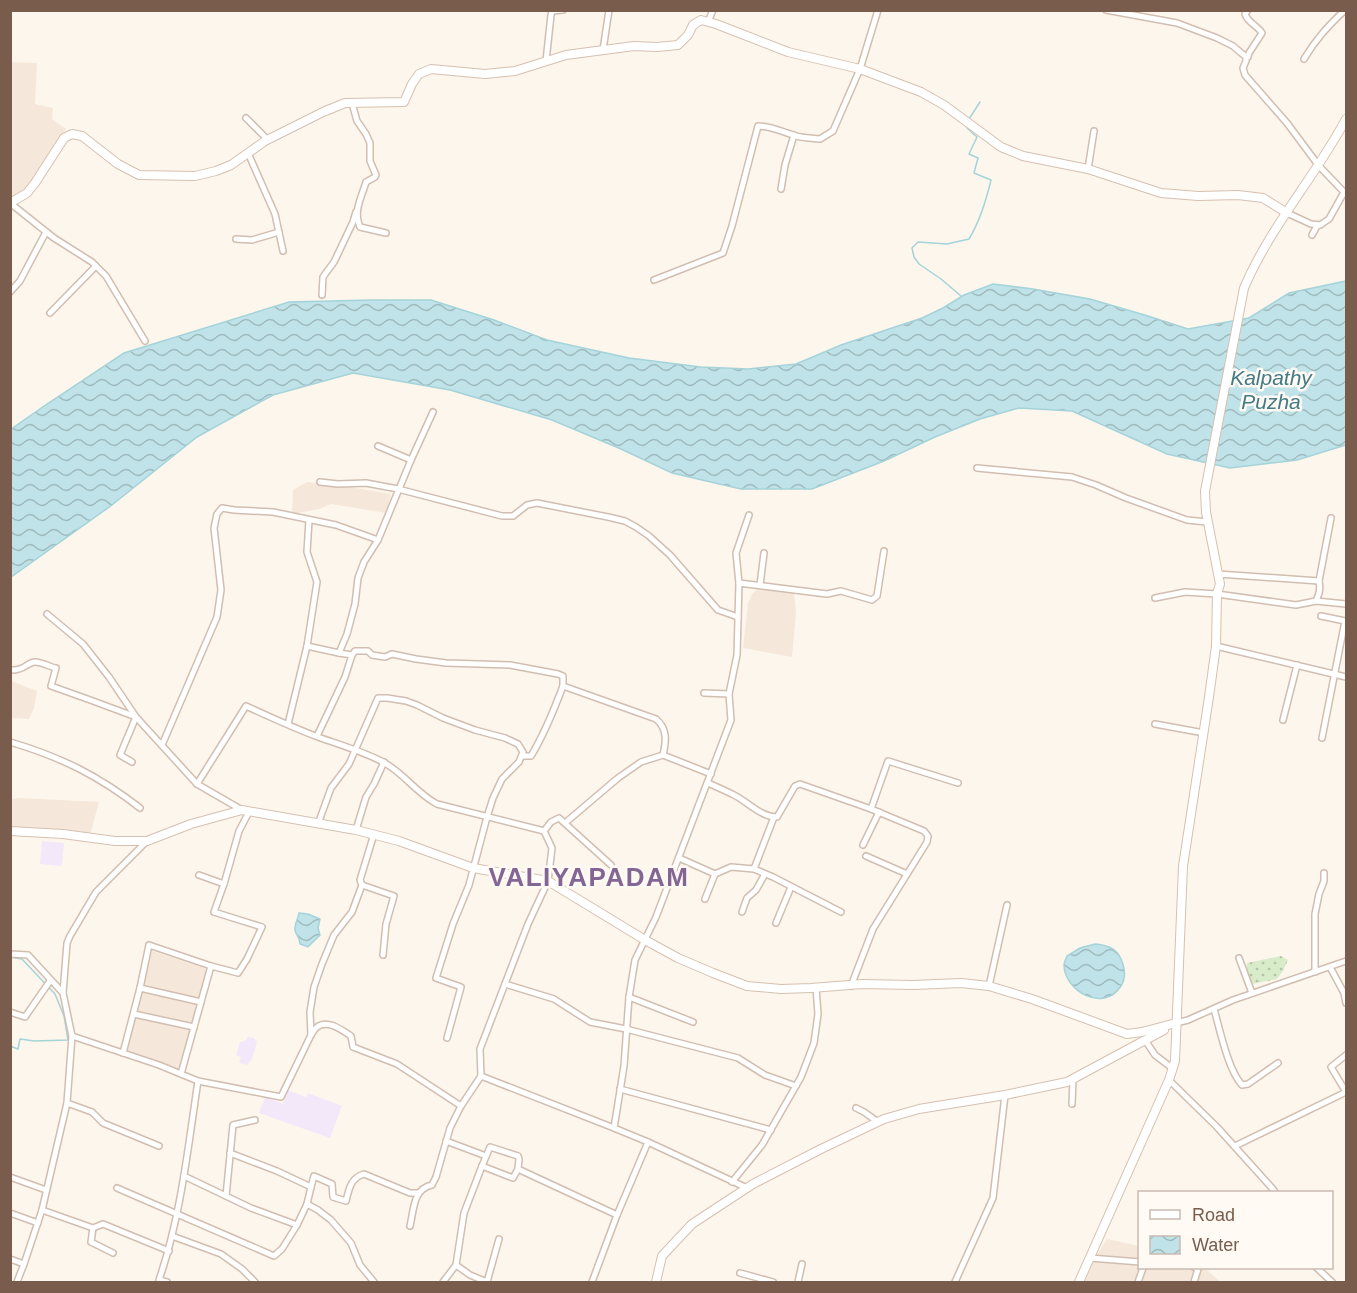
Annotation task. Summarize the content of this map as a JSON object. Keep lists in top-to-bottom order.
{
  "districts": ["VALIYAPADAM"],
  "water": ["Kalpathy Puzha"],
  "legend": ["Road", "Water"]
}
